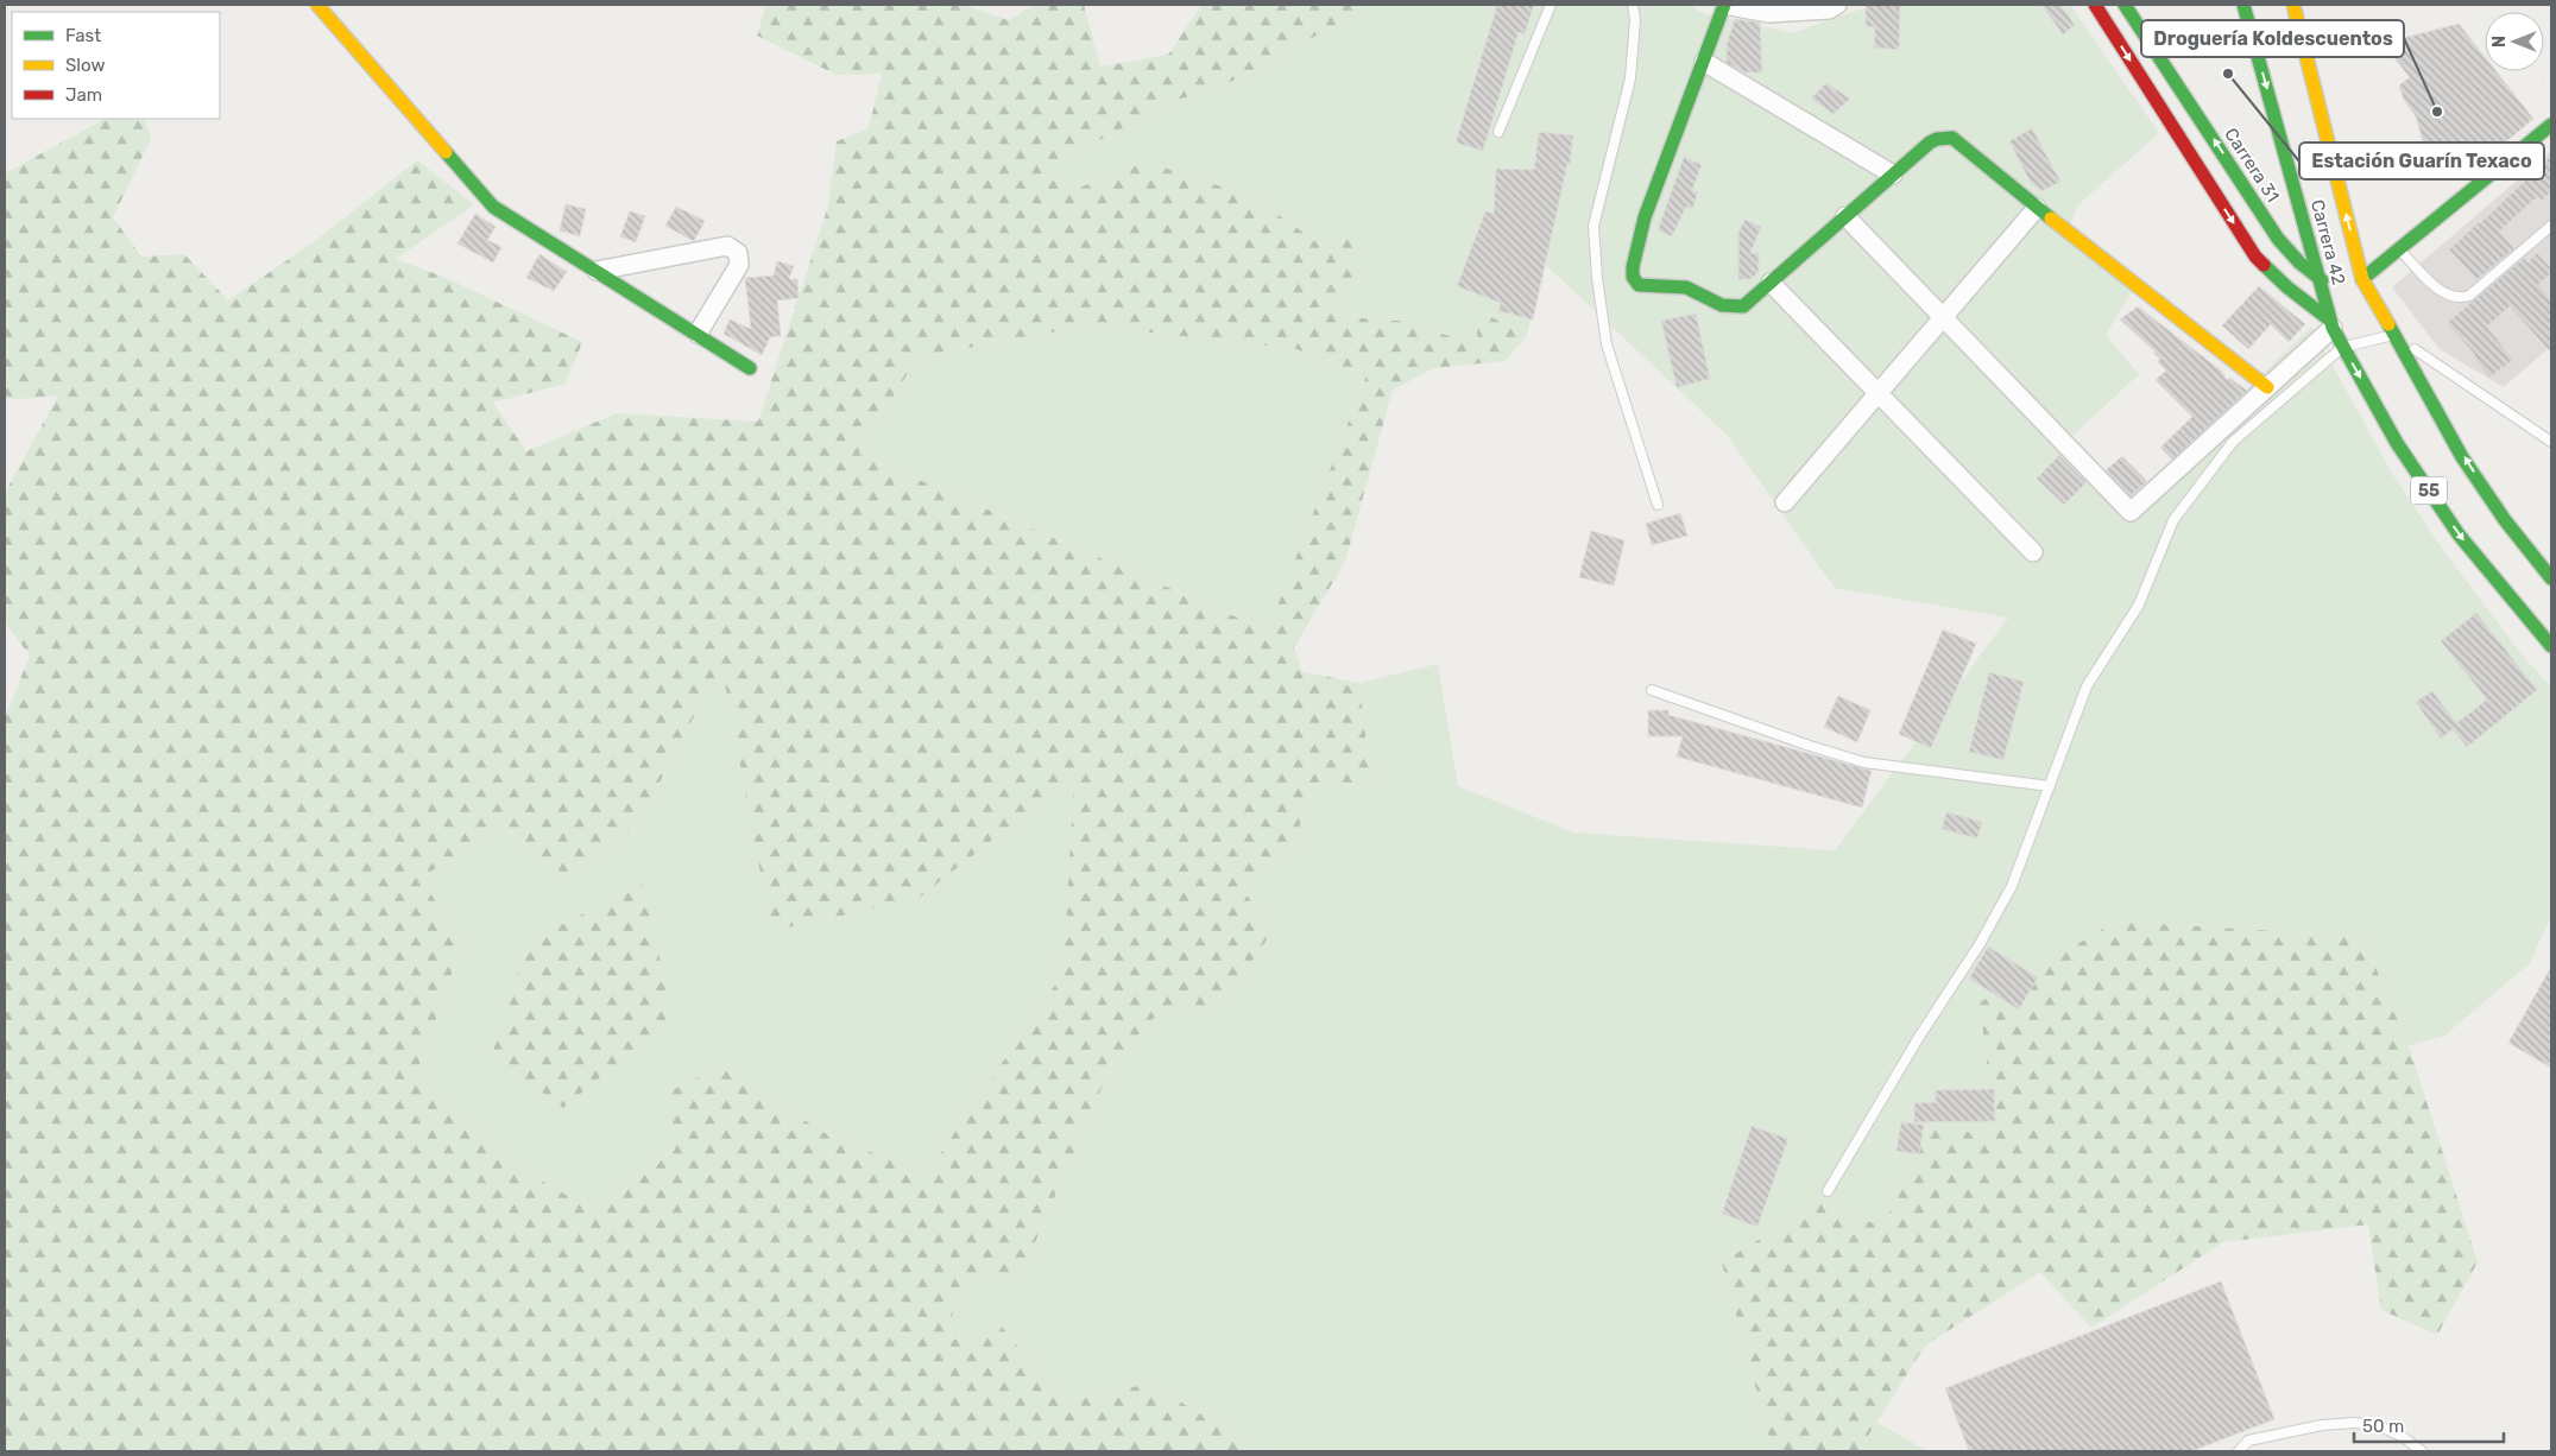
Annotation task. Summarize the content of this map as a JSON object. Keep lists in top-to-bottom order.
{
  "streets": {
    "main road": ["Carrera 31", "Carrera 42", "55"]
  },
  "crossings": [
    ["Carrera 31", "Carrera 42"],
    ["Carrera 42", "55"]
  ],
  "places": ["Estación Guarín Texaco", "Droguería Koldescuentos"],
  "legend": ["Fast", "Slow", "Jam"],
  "scale_bar": "50 m",
  "north": "left"
}
